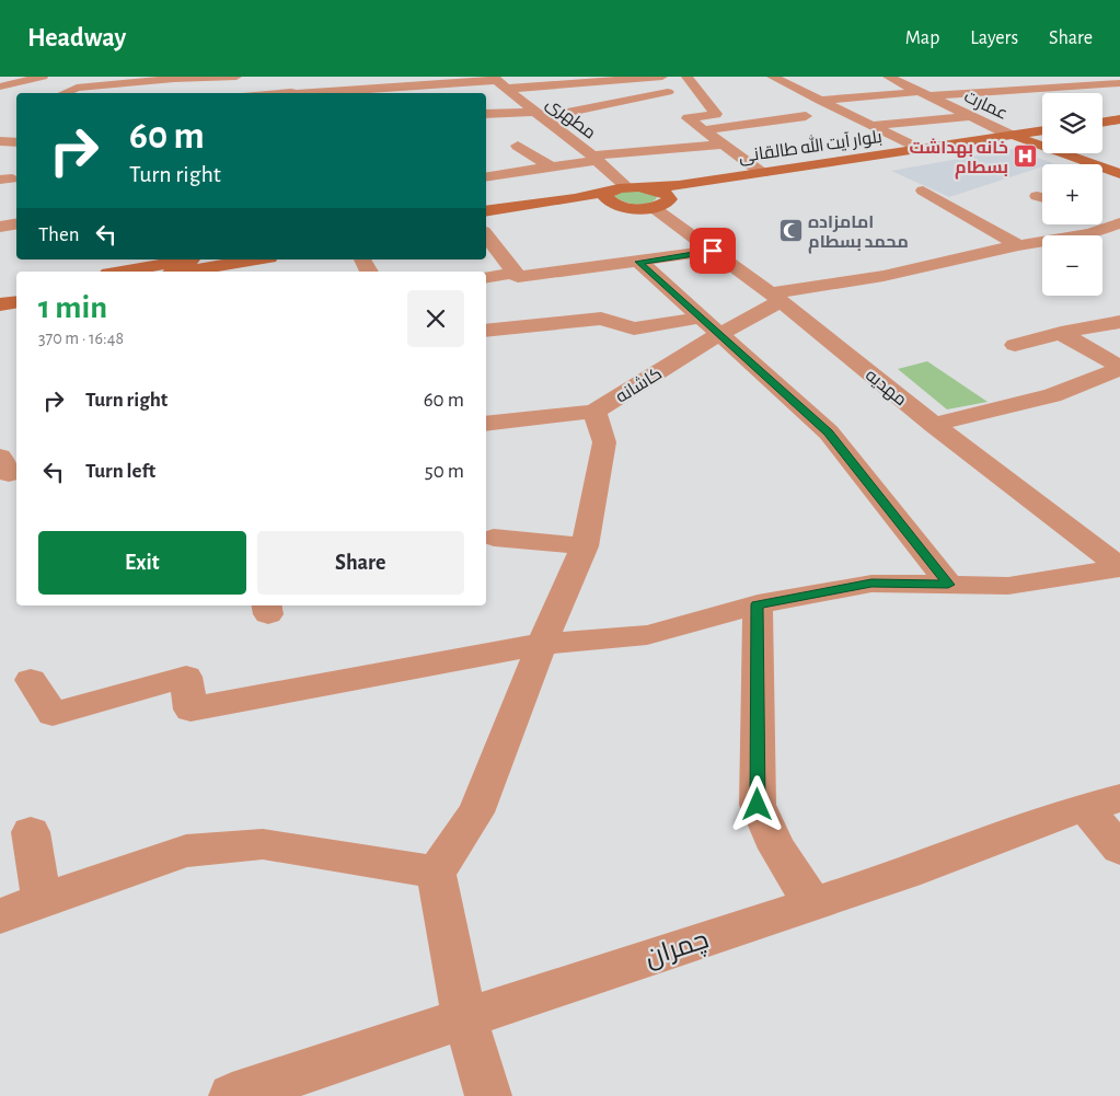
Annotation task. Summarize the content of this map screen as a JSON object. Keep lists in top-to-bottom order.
{
  "streets": {
    "street": [
      "عمارت",
      "مطهری",
      "بلوار آیت الله طالقانی",
      "کاشانه",
      "مهدیه",
      "چمران"
    ]
  },
  "crossings": [
    ["عمارت", "بلوار آیت الله طالقانی"],
    ["مطهری", "بلوار آیت الله طالقانی"],
    ["بلوار آیت الله طالقانی", "مهدیه"],
    ["کاشانه", "مهدیه"]
  ],
  "places": {
    "hospital": ["خانه بهداشت بسطام"],
    "mosque": ["امامزاده محمد بسطام"]
  },
  "page": {
    "header": "Headway",
    "nav": ["Map", "Layers", "Share"],
    "map_buttons": ["+", "−"],
    "turn": ["60 m", "Turn right"],
    "then": "Then",
    "heading": ["1 min", "370 m · 16:48"],
    "list": [
      {
        "name": "Turn right",
        "value": "60 m"
      },
      {
        "name": "Turn left",
        "value": "50 m"
      }
    ],
    "buttons": ["Exit", "Share"]
  }
}
